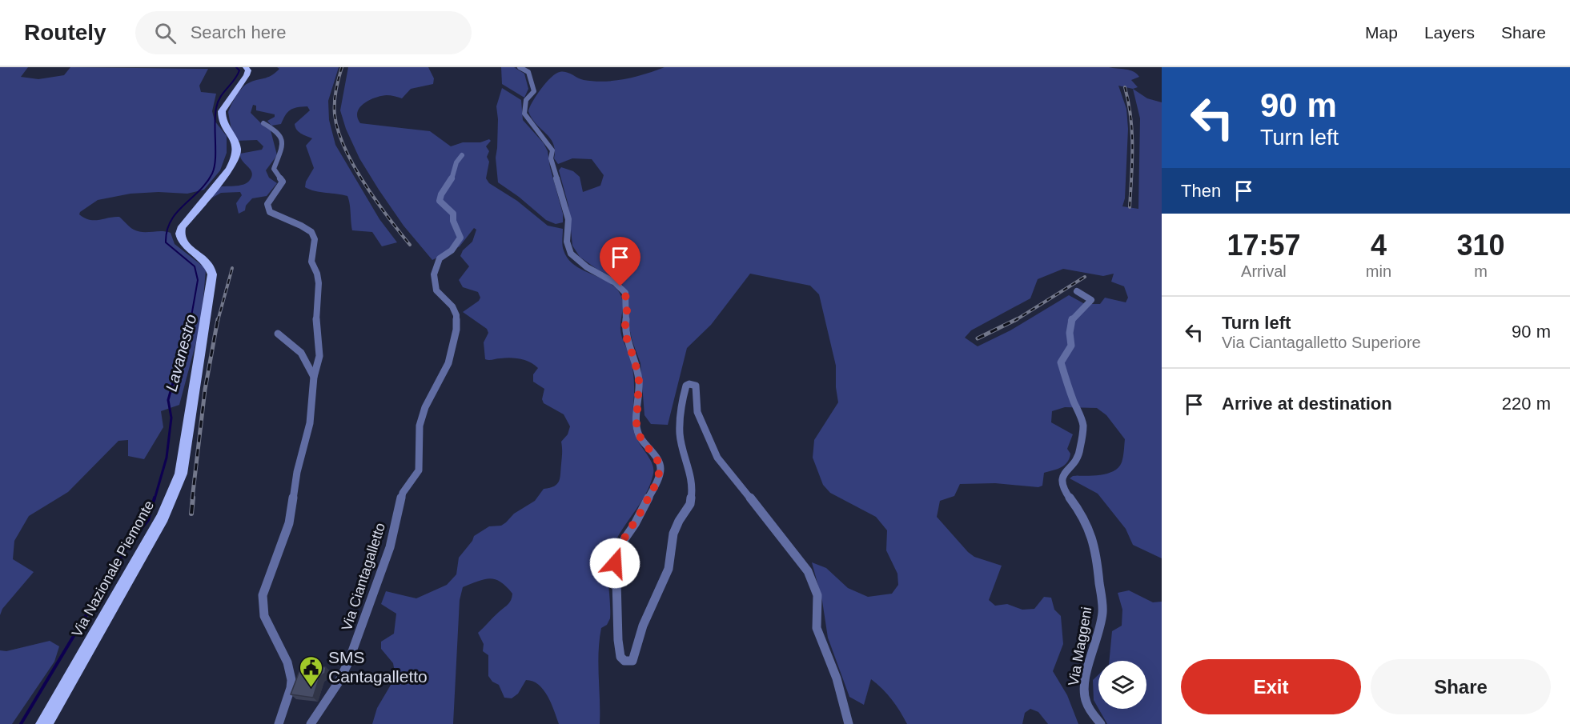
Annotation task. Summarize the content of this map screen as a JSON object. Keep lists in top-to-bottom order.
{
  "streets": {
    "main road": ["Via Nazionale Piemonte"],
    "street": ["Via Ciantagalletto", "Via Maggeni"]
  },
  "water": ["Lavanestro"],
  "places": {
    "public building": ["SMS Cantagalletto"]
  },
  "page": {
    "header": "Routely",
    "search": "Search here",
    "nav": ["Map", "Layers", "Share"],
    "turn": ["90 m", "Turn left"],
    "then": "Then",
    "eta": [
      "17:57",
      "Arrival",
      "4",
      "min",
      "310",
      "m"
    ],
    "list": [
      {
        "name": "Turn left",
        "note": "Via Ciantagalletto Superiore",
        "value": "90 m"
      },
      {
        "name": "Arrive at destination",
        "value": "220 m"
      }
    ],
    "buttons": ["Exit", "Share"]
  }
}
